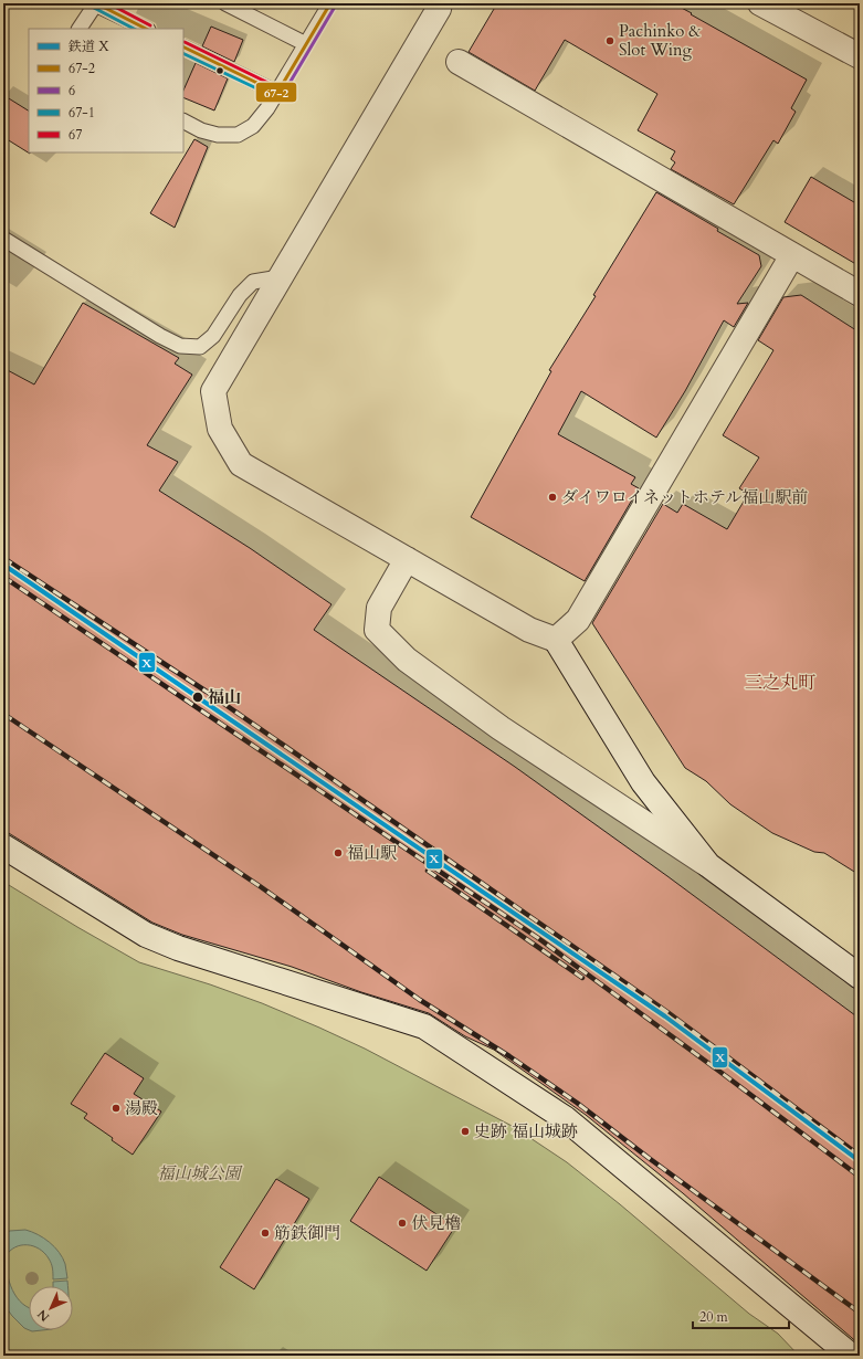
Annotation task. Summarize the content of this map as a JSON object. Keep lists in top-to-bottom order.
{
  "districts": ["三之丸町"],
  "parks": ["福山城公園"],
  "places": [
    "Pachinko & Slot Wing",
    "ダイワロイネットホテル福山駅前",
    "福山",
    "福山駅",
    "湯殿",
    "史跡 福山城跡",
    "伏見櫓",
    "筋鉄御門"
  ],
  "lines": [
    "transit line 67-2",
    "transit line 67",
    "transit line 6",
    "transit line 67-1",
    "rail line X"
  ],
  "legend": [
    "鉄道 X",
    "67-2",
    "6",
    "67-1",
    "67"
  ],
  "scale_bar": "20 m",
  "north": "bottom left"
}
